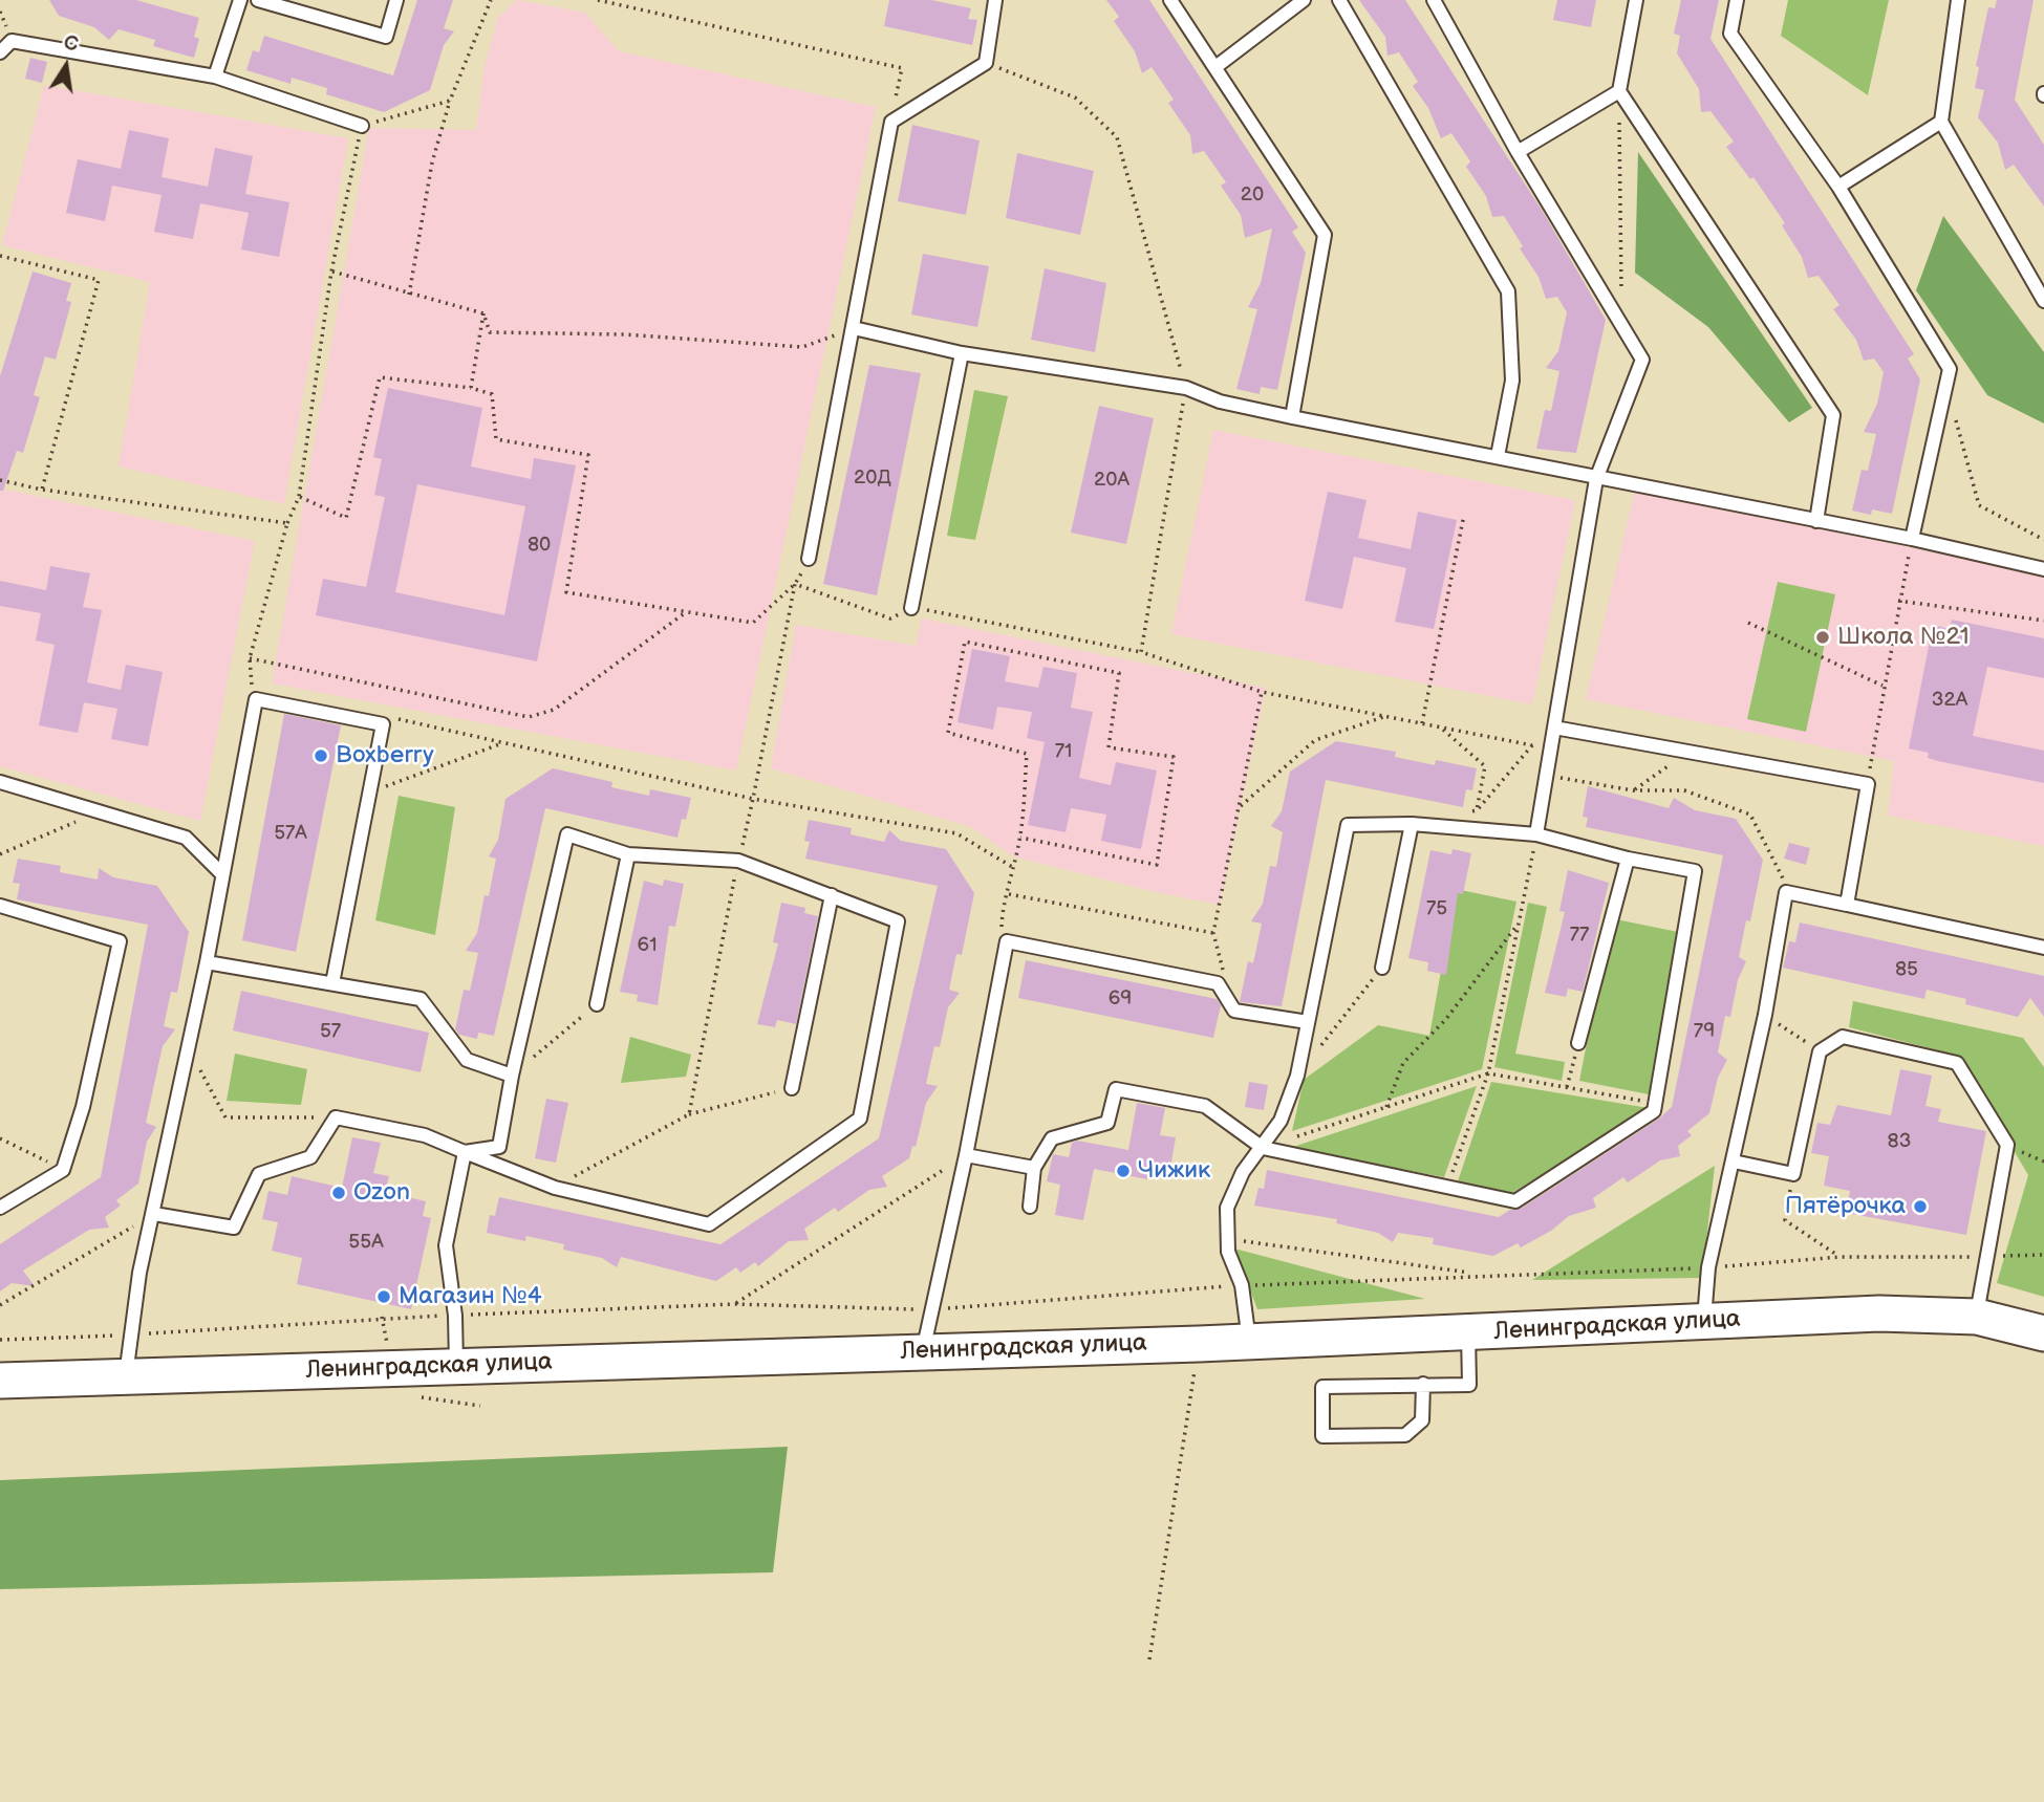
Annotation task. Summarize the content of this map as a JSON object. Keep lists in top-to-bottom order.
{
  "streets": {
    "street": ["Ленинградская улица"]
  },
  "places": [
    "Школа №21",
    "Boxberry",
    "Чижик",
    "Ozon",
    "Пятёрочка",
    "Магазин №4"
  ],
  "house_numbers": [
    "20",
    "20Д",
    "20А",
    "80",
    "32А",
    "71",
    "57А",
    "75",
    "77",
    "61",
    "85",
    "69",
    "57",
    "79",
    "83",
    "55А"
  ],
  "north": "top"
}
